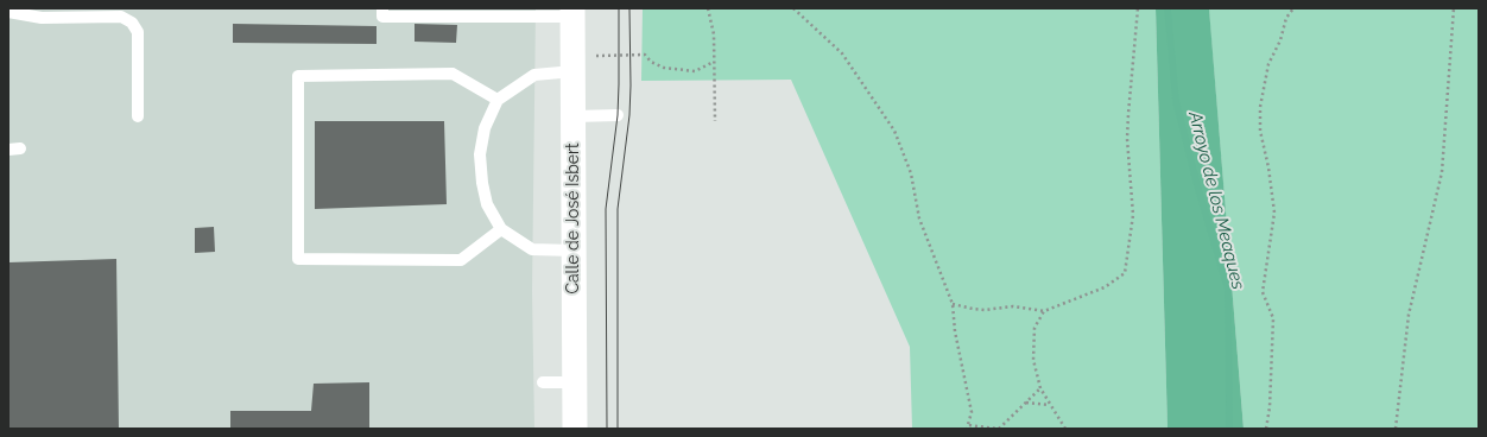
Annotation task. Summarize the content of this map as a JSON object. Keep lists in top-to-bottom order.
{
  "streets": {
    "street": ["Calle de José Isbert"]
  },
  "water": ["Arroyo de los Meaques"]
}
